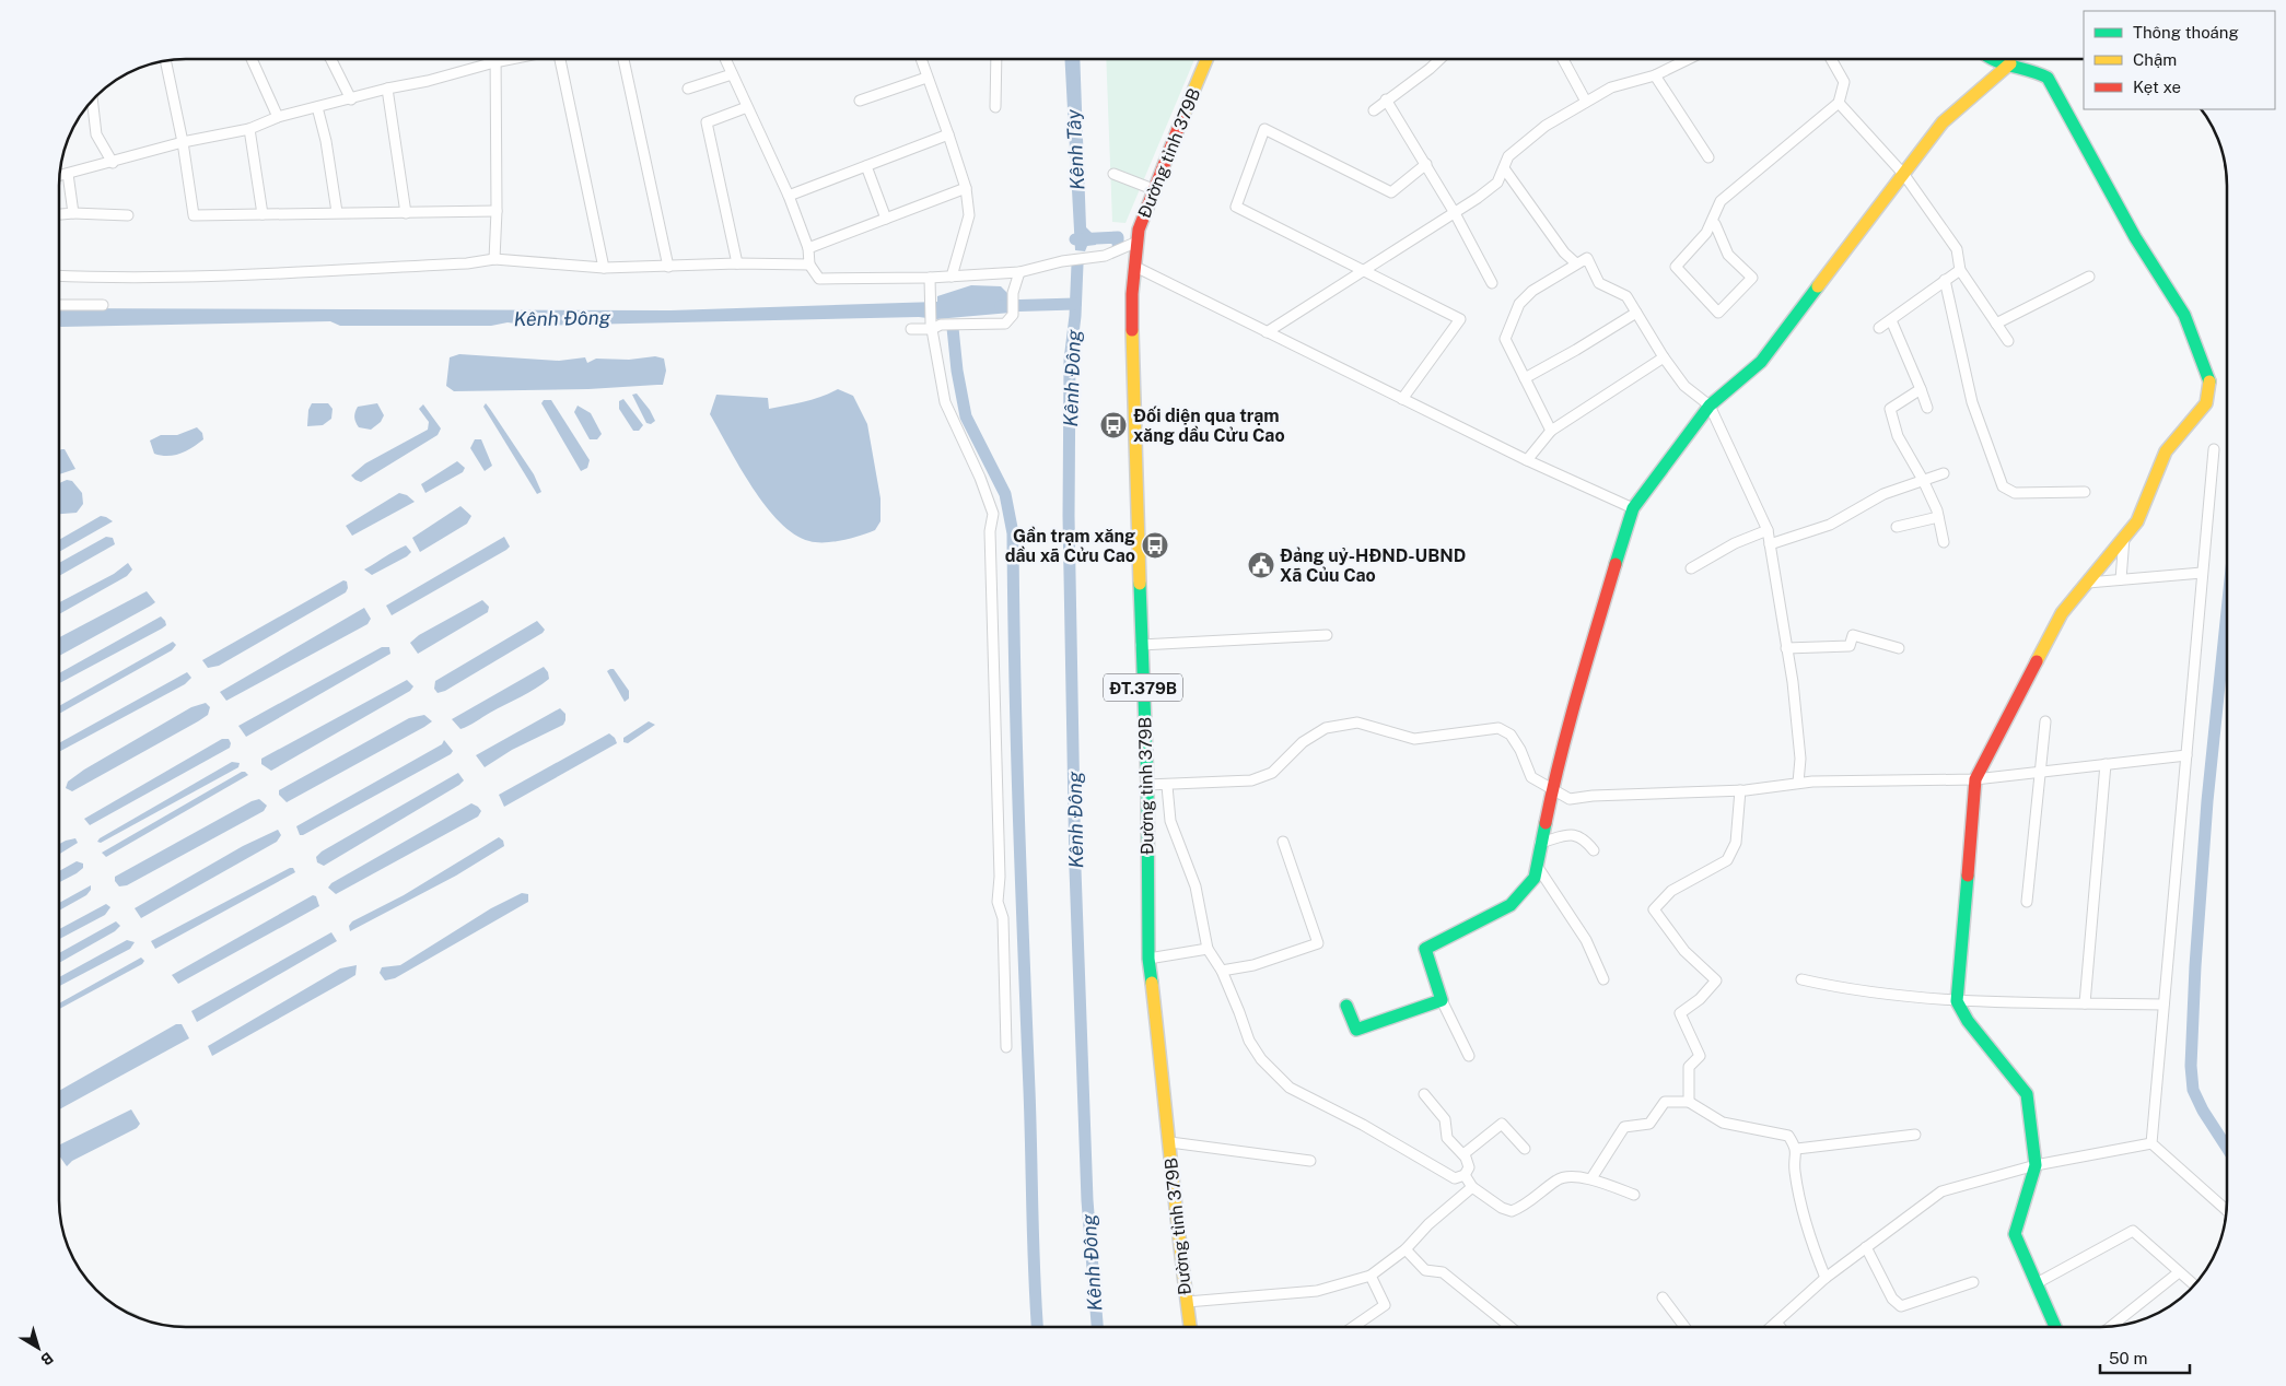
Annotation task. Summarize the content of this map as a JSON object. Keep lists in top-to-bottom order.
{
  "streets": {
    "street": ["Đường tỉnh 379B", "ĐT.379B"]
  },
  "water": ["Kênh Tây", "Kênh Đông"],
  "places": {
    "bus stop": ["Đối diện qua trạm xăng dầu Cửu Cao", "Gần trạm xăng dầu xã Cửu Cao"],
    "public building": ["Đảng uỷ-HĐND-UBND Xã Củu Cao"]
  },
  "legend": ["Thông thoáng", "Chậm", "Kẹt xe"],
  "scale_bar": "50 m",
  "north": "bottom right"
}
